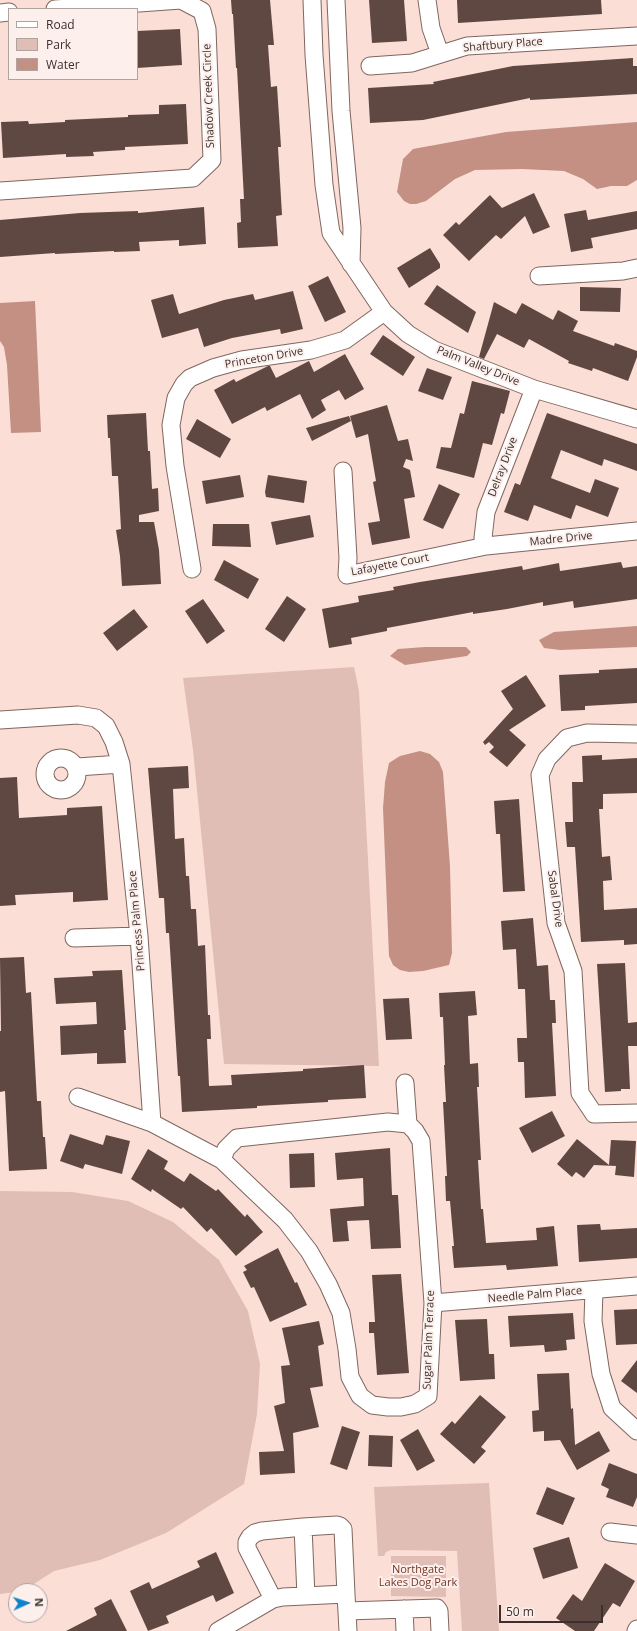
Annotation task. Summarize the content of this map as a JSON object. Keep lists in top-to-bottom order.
{
  "streets": {
    "street": [
      "Shaftbury Place",
      "Shadow Creek Circle",
      "Princeton Drive",
      "Palm Valley Drive",
      "Delray Drive",
      "Madre Drive",
      "Lafayette Court",
      "Sabal Drive",
      "Princess Palm Place",
      "Needle Palm Place",
      "Sugar Palm Terrace"
    ]
  },
  "crossings": [
    ["Princeton Drive", "Palm Valley Drive"],
    ["Palm Valley Drive", "Delray Drive"],
    ["Delray Drive", "Madre Drive"],
    ["Delray Drive", "Lafayette Court"],
    ["Madre Drive", "Lafayette Court"],
    ["Princess Palm Place", "Sugar Palm Terrace"],
    ["Needle Palm Place", "Sugar Palm Terrace"]
  ],
  "parks": ["Northgate Lakes Dog Park"],
  "legend": ["Road", "Park", "Water"],
  "scale_bar": "50 m",
  "north": "right"
}
